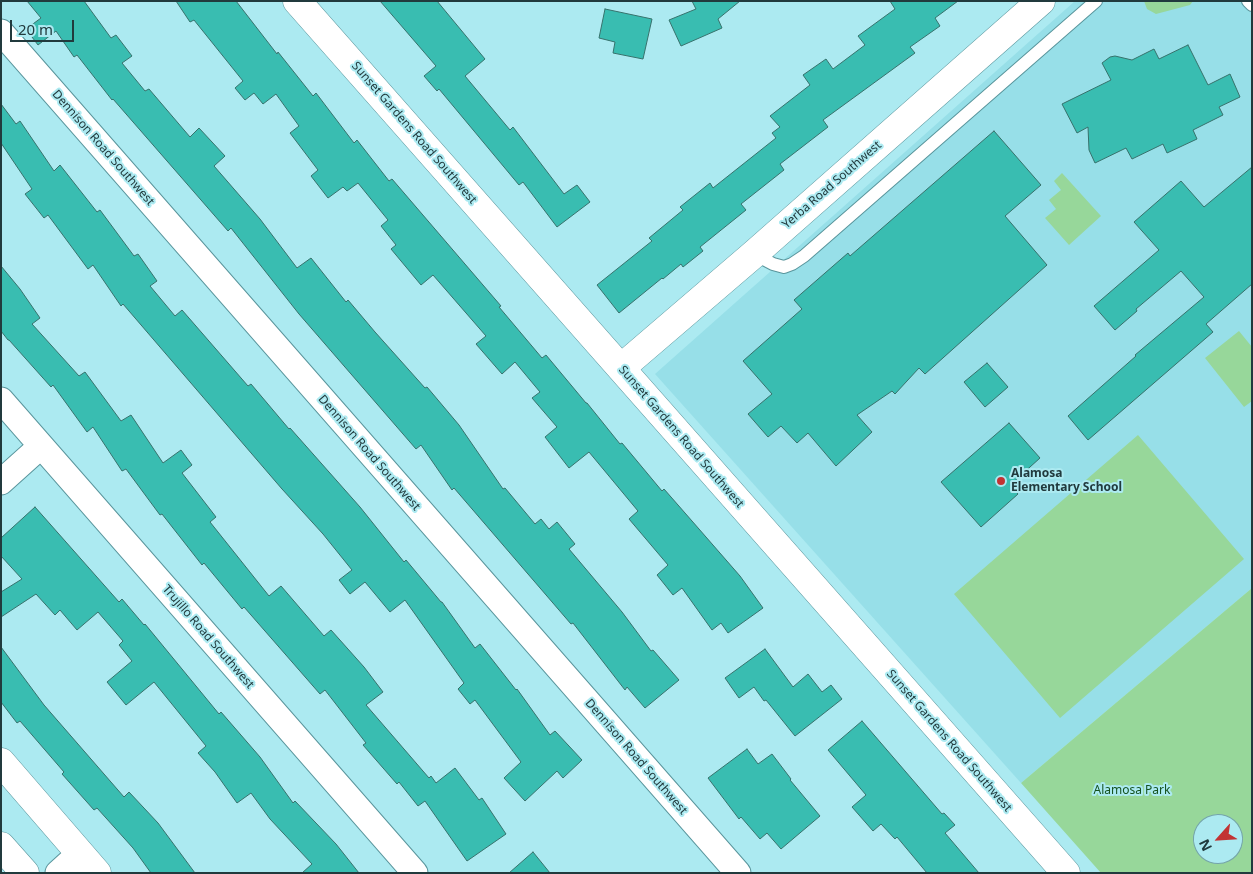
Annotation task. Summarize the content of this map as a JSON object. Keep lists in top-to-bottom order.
{
  "streets": {
    "street": [
      "Sunset Gardens Road Southwest",
      "Dennison Road Southwest",
      "Yerba Road Southwest",
      "Trujillo Road Southwest"
    ]
  },
  "crossings": [
    ["Sunset Gardens Road Southwest", "Yerba Road Southwest"]
  ],
  "parks": ["Alamosa Park"],
  "places": ["Alamosa Elementary School"],
  "scale_bar": "20 m",
  "north": "bottom left"
}
